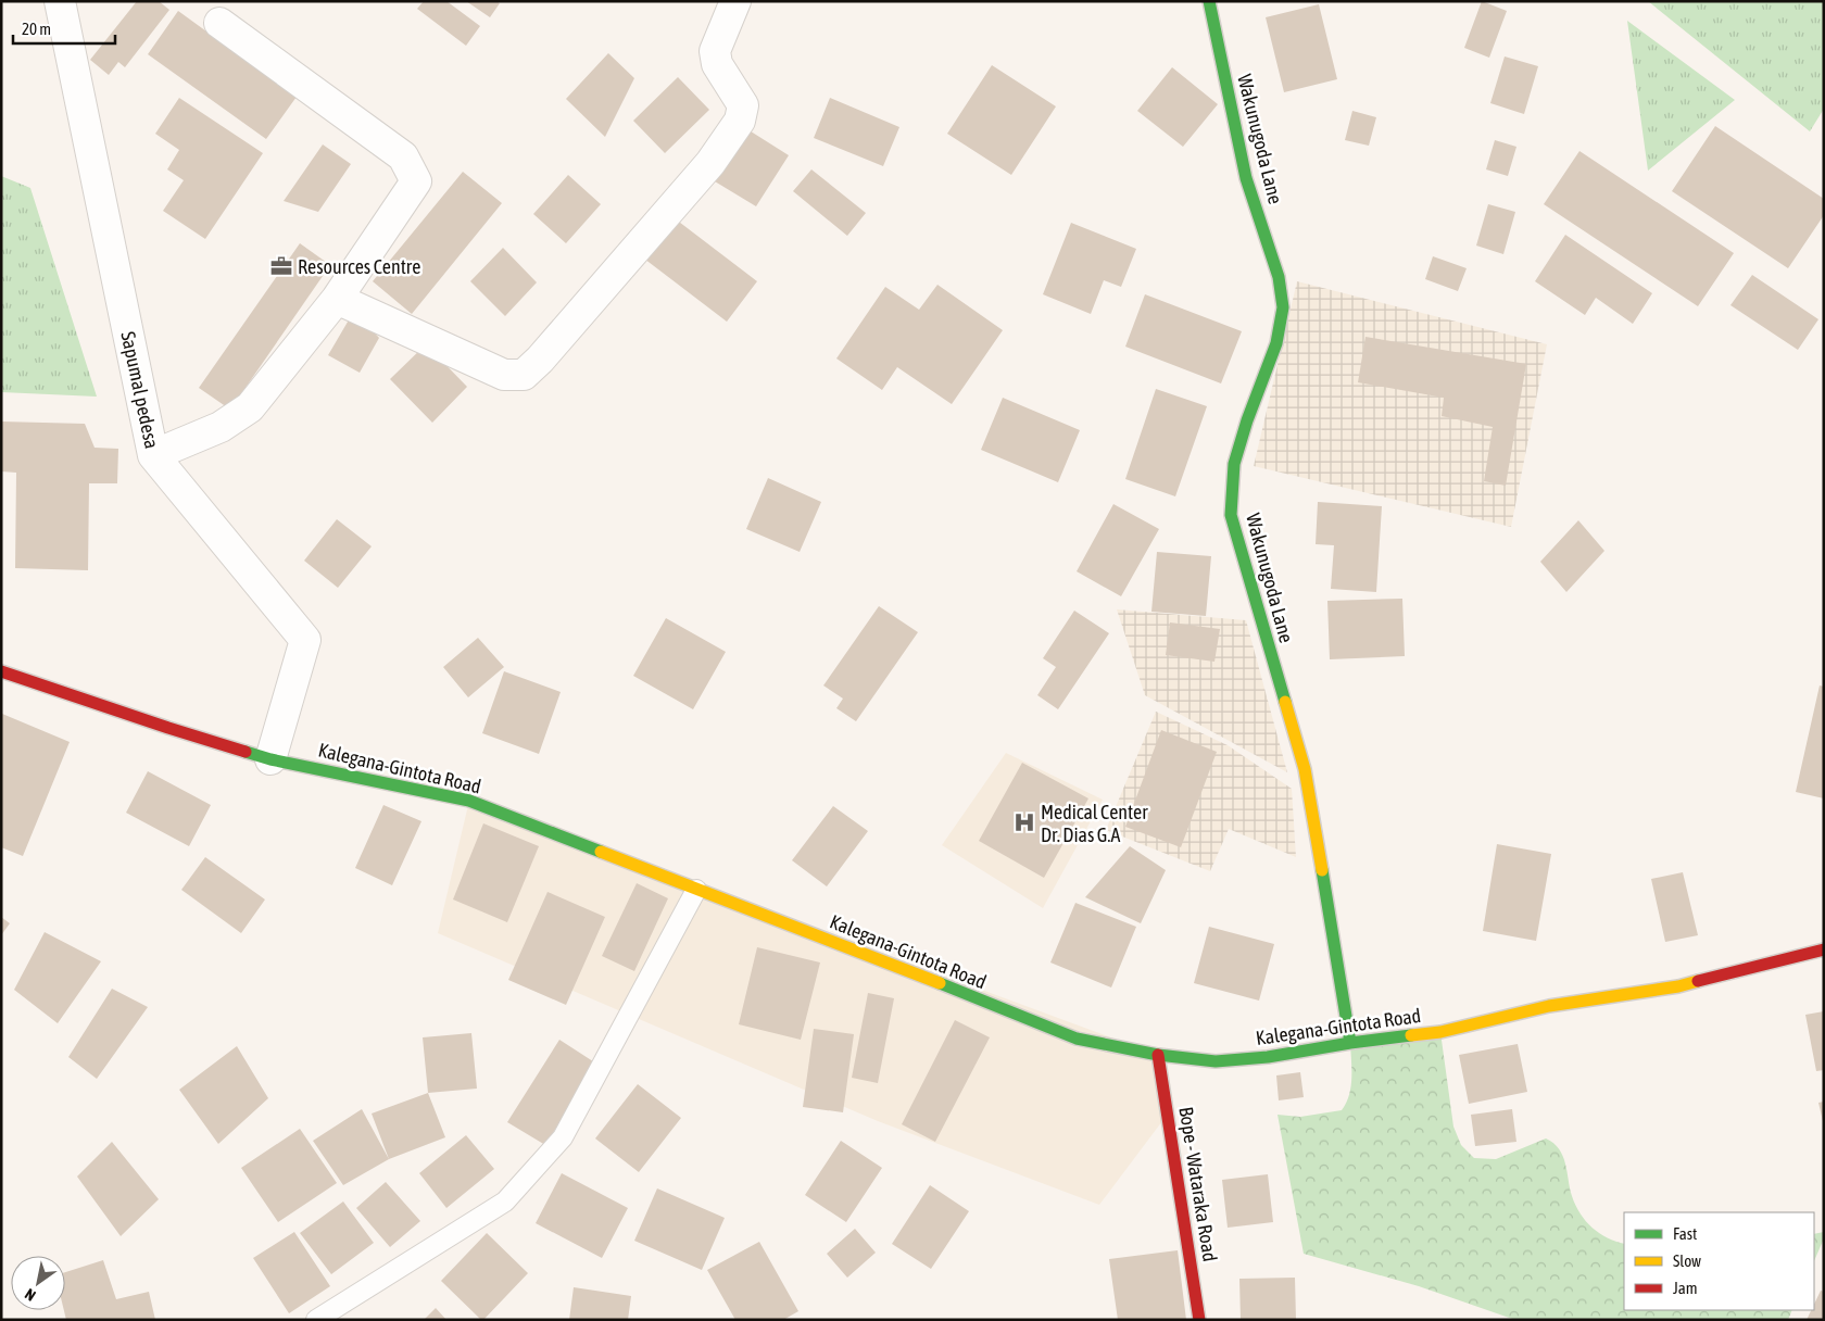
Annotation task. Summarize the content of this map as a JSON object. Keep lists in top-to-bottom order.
{
  "streets": {
    "main road": ["Wakunugoda Lane", "Kalegana-Gintota Road", "Bope - Wataraka Road"],
    "street": ["Sapumal pedesa"]
  },
  "crossings": [
    ["Wakunugoda Lane", "Kalegana-Gintota Road"],
    ["Sapumal pedesa", "Kalegana-Gintota Road"],
    ["Kalegana-Gintota Road", "Bope - Wataraka Road"]
  ],
  "places": {
    "office": ["Resources Centre"],
    "hospital": ["Medical Center Dr. Dias G.A"]
  },
  "legend": ["Fast", "Slow", "Jam"],
  "scale_bar": "20 m",
  "north": "bottom left"
}
